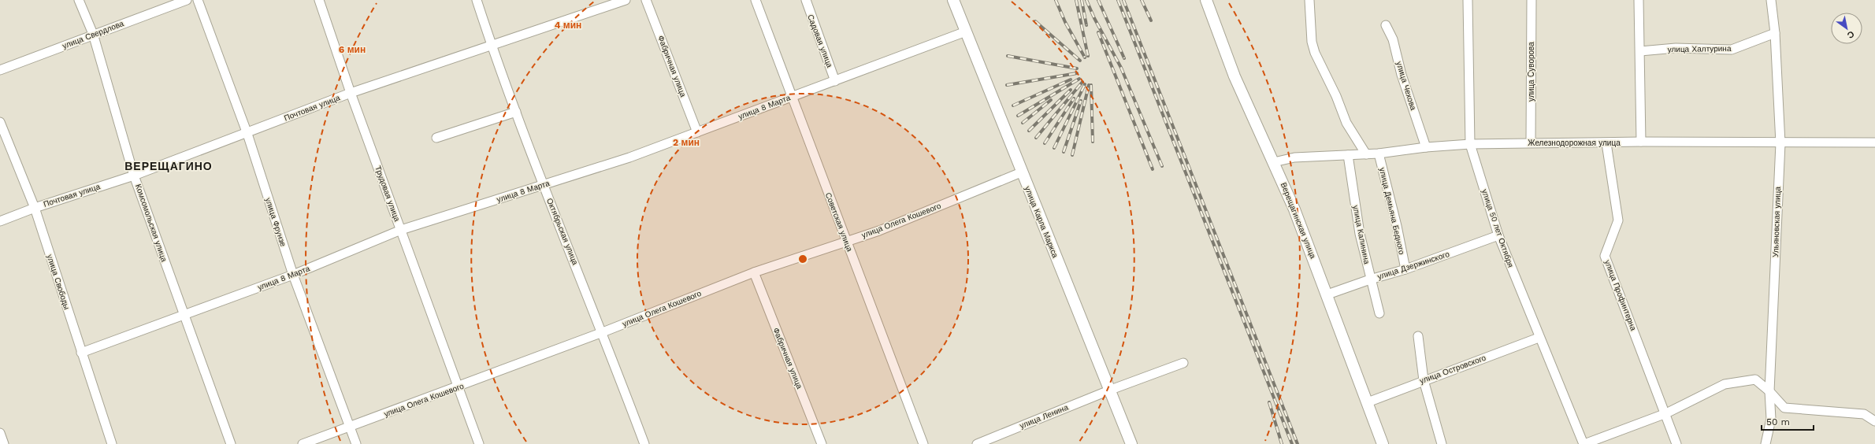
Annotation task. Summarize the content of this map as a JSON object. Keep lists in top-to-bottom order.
{
  "streets": {
    "main road": ["Верещагинская улица", "улица Карла Маркса"],
    "street": [
      "улица Свердлова",
      "Садовая улица",
      "улица Халтурина",
      "Фабричная улица",
      "улица Суворова",
      "улица Чехова",
      "улица 8 Марта",
      "Почтовая улица",
      "Железнодорожная улица",
      "Трудовая улица",
      "улица Демьяна Бедного",
      "улица Олега Кошевого",
      "улица Фрунзе",
      "Советская улица",
      "Ульяновская улица",
      "Комсомольская улица",
      "улица 50 лет Октября",
      "Октябрьская улица",
      "улица Калинина",
      "улица Дзержинского",
      "улица Свободы",
      "улица Профинтерна",
      "улица Островского",
      "улица Ленина"
    ]
  },
  "crossings": [
    ["улица Свердлова", "Комсомольская улица"],
    ["Садовая улица", "улица 8 Марта"],
    ["улица Халтурина", "Ульяновская улица"],
    ["Фабричная улица", "улица 8 Марта"],
    ["Фабричная улица", "улица Олега Кошевого"],
    ["улица Суворова", "Железнодорожная улица"],
    ["улица Чехова", "Железнодорожная улица"],
    ["улица 8 Марта", "Трудовая улица"],
    ["улица 8 Марта", "улица Фрунзе"],
    ["улица 8 Марта", "Советская улица"],
    ["улица 8 Марта", "улица Карла Маркса"],
    ["улица 8 Марта", "Комсомольская улица"],
    ["улица 8 Марта", "Октябрьская улица"],
    ["улица 8 Марта", "улица Свободы"],
    ["Почтовая улица", "Трудовая улица"],
    ["Почтовая улица", "улица Фрунзе"],
    ["Почтовая улица", "Комсомольская улица"],
    ["Почтовая улица", "Октябрьская улица"],
    ["Почтовая улица", "улица Свободы"],
    ["Железнодорожная улица", "улица Демьяна Бедного"],
    ["Железнодорожная улица", "Верещагинская улица"],
    ["Железнодорожная улица", "Ульяновская улица"],
    ["Железнодорожная улица", "улица 50 лет Октября"],
    ["Железнодорожная улица", "улица Калинина"],
    ["Железнодорожная улица", "улица Профинтерна"],
    ["Трудовая улица", "улица Олега Кошевого"],
    ["улица Демьяна Бедного", "улица Дзержинского"],
    ["улица Олега Кошевого", "улица Фрунзе"],
    ["улица Олега Кошевого", "Советская улица"],
    ["улица Олега Кошевого", "улица Карла Маркса"],
    ["улица Олега Кошевого", "Октябрьская улица"],
    ["Верещагинская улица", "улица Дзержинского"],
    ["Верещагинская улица", "улица Островского"],
    ["улица Карла Маркса", "улица Ленина"],
    ["улица 50 лет Октября", "улица Дзержинского"],
    ["улица 50 лет Октября", "улица Островского"],
    ["улица Калинина", "улица Дзержинского"]
  ],
  "districts": ["ВЕРЕЩАГИНО"],
  "scale_bar": "50 m",
  "north": "bottom right",
  "rings": ["4 мин", "6 мин", "2 мин"]
}
